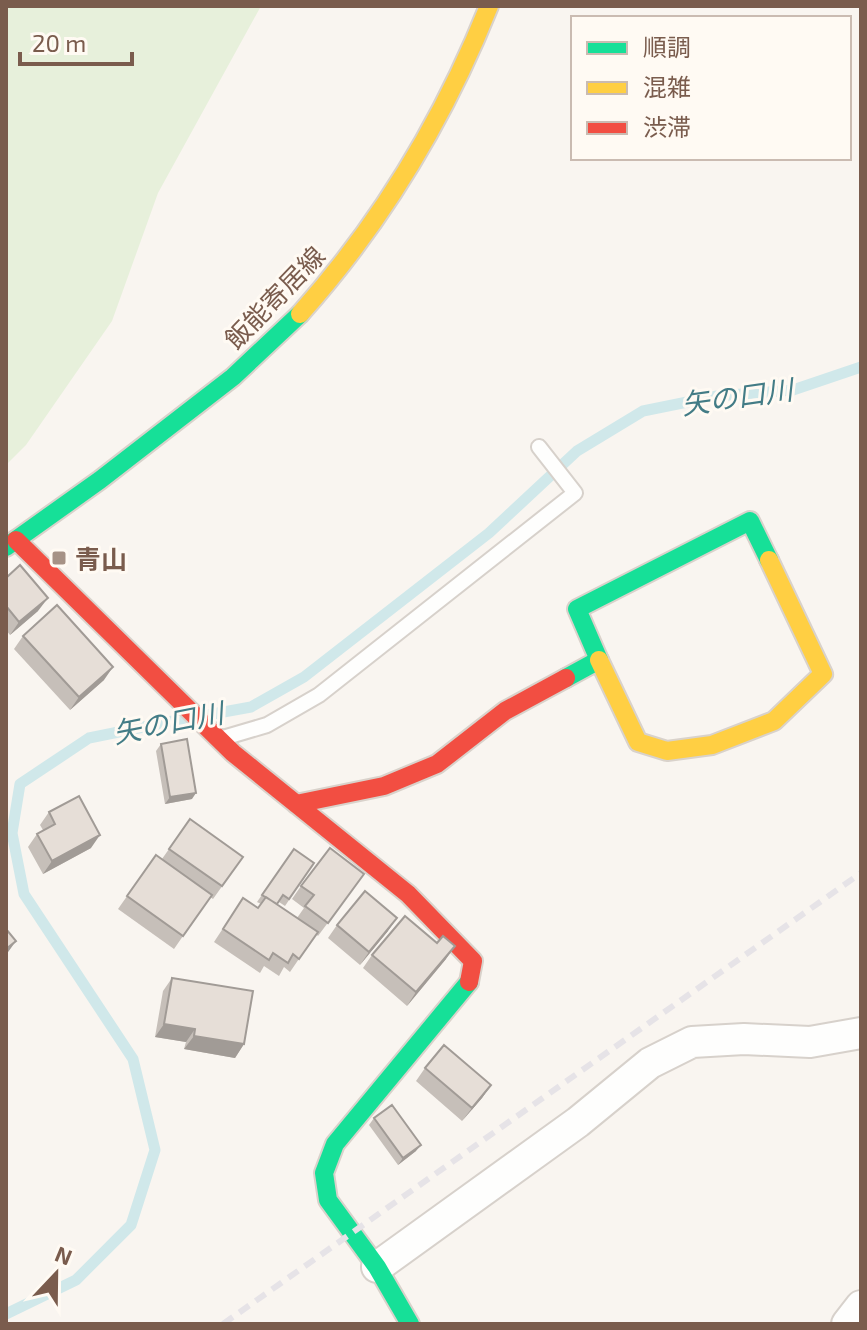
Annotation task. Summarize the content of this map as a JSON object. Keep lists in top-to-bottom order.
{
  "streets": {
    "street": ["飯能寄居線"]
  },
  "water": ["矢の口川"],
  "places": {
    "transit": ["青山"]
  },
  "legend": ["順調", "混雑", "渋滞"],
  "scale_bar": "20 m",
  "north": "top"
}
